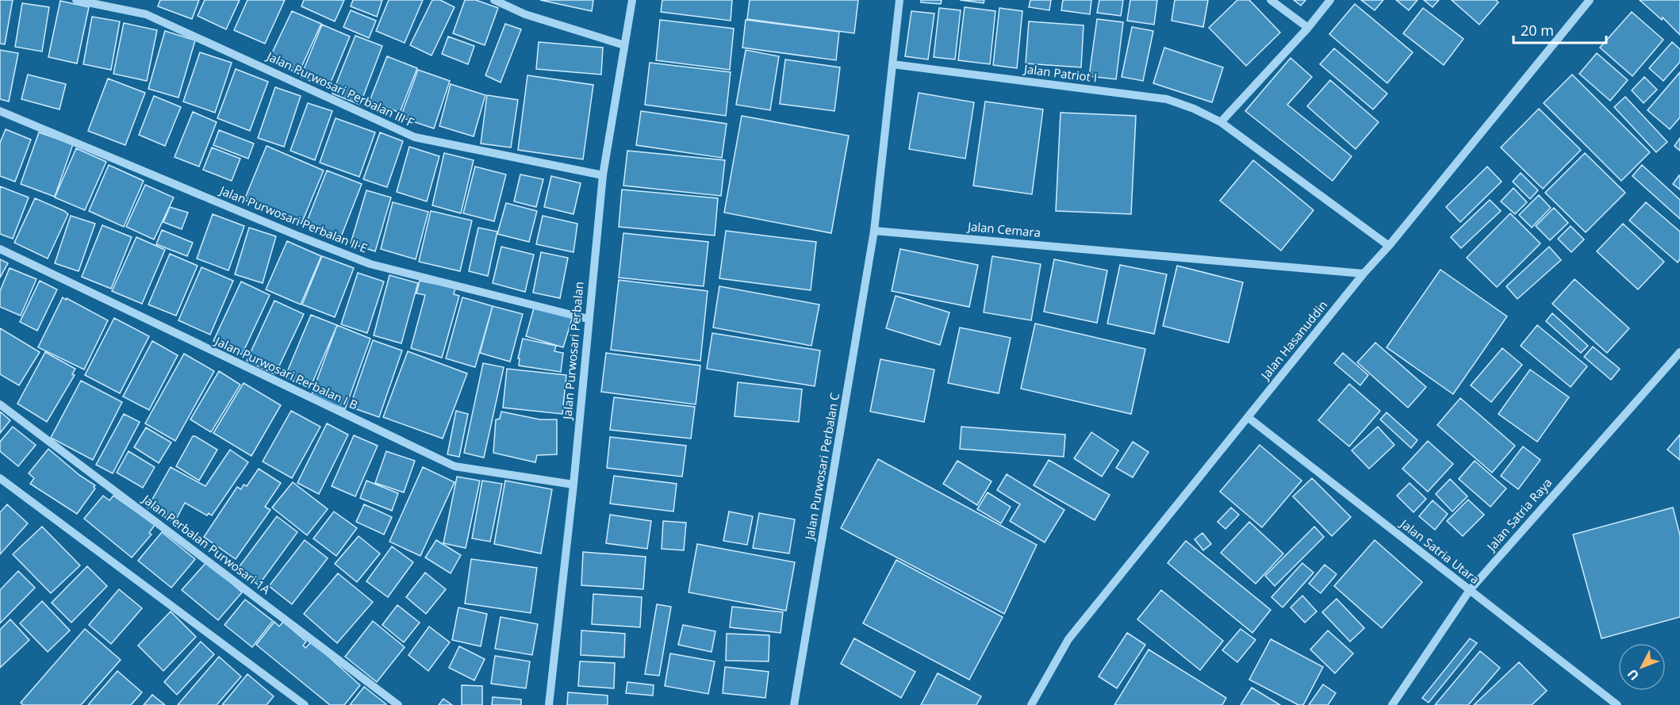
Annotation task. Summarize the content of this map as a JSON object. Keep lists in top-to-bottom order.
{
  "streets": {
    "street": [
      "Jalan Patriot I",
      "Jalan Purwosari Perbalan III F",
      "Jalan Purwosari Perbalan II E",
      "Jalan Cemara",
      "Jalan Hasanuddin",
      "Jalan Purwosari Perbalan",
      "Jalan Purwosari Perbalan I B",
      "Jalan Purwosari Perbalan C",
      "Jalan Satria Raya",
      "Jalan Perbalan Purwosari 1A",
      "Jalan Satria Utara"
    ]
  },
  "crossings": [
    ["Jalan Patriot I", "Jalan Hasanuddin"],
    ["Jalan Purwosari Perbalan III F", "Jalan Purwosari Perbalan"],
    ["Jalan Purwosari Perbalan II E", "Jalan Purwosari Perbalan"],
    ["Jalan Cemara", "Jalan Hasanuddin"],
    ["Jalan Cemara", "Jalan Purwosari Perbalan C"],
    ["Jalan Hasanuddin", "Jalan Satria Utara"],
    ["Jalan Purwosari Perbalan", "Jalan Purwosari Perbalan I B"],
    ["Jalan Satria Raya", "Jalan Satria Utara"]
  ],
  "scale_bar": "20 m",
  "north": "bottom left"
}
